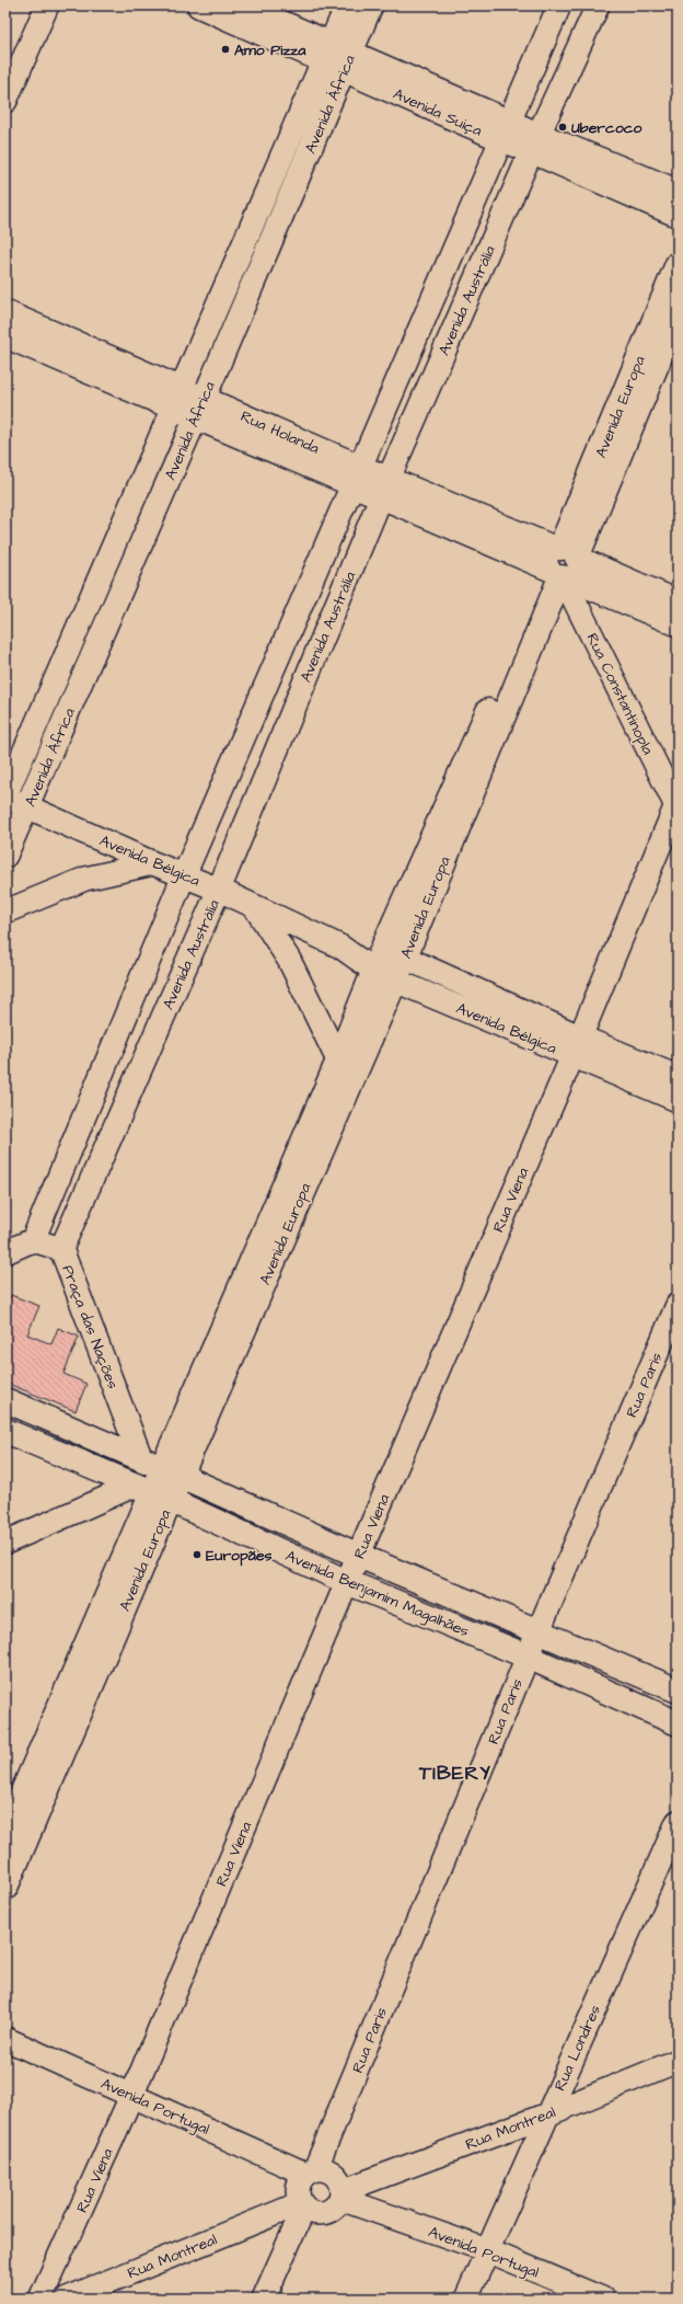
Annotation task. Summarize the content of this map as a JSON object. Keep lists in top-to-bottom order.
{
  "streets": {
    "main road": ["Avenida Suiça", "Avenida Europa", "Avenida Benjamim Magalhães"],
    "street": [
      "Avenida África",
      "Avenida Austrália",
      "Rua Holanda",
      "Rua Constantinopla",
      "Avenida Bélgica",
      "Rua Viena",
      "Praça das Nações",
      "Rua Paris",
      "Rua Londres",
      "Avenida Portugal",
      "Rua Montreal"
    ]
  },
  "crossings": [
    ["Avenida África", "Avenida Suiça"],
    ["Avenida África", "Rua Holanda"],
    ["Avenida África", "Avenida Bélgica"],
    ["Avenida Suiça", "Avenida Austrália"],
    ["Avenida Austrália", "Rua Holanda"],
    ["Avenida Austrália", "Avenida Bélgica"],
    ["Avenida Austrália", "Praça das Nações"],
    ["Avenida Europa", "Rua Holanda"],
    ["Avenida Europa", "Rua Constantinopla"],
    ["Avenida Europa", "Avenida Bélgica"],
    ["Avenida Europa", "Praça das Nações"],
    ["Avenida Europa", "Avenida Benjamim Magalhães"],
    ["Rua Holanda", "Rua Constantinopla"],
    ["Rua Constantinopla", "Rua Viena"],
    ["Avenida Bélgica", "Rua Viena"],
    ["Rua Viena", "Avenida Benjamim Magalhães"],
    ["Rua Viena", "Avenida Portugal"],
    ["Praça das Nações", "Avenida Benjamim Magalhães"],
    ["Rua Paris", "Avenida Benjamim Magalhães"],
    ["Rua Paris", "Avenida Portugal"],
    ["Rua Paris", "Rua Montreal"],
    ["Rua Londres", "Avenida Portugal"],
    ["Rua Londres", "Rua Montreal"],
    ["Avenida Portugal", "Rua Montreal"]
  ],
  "districts": ["TIBERY"],
  "places": ["Amo Pizza", "Ubercoco", "Europães"]
}
